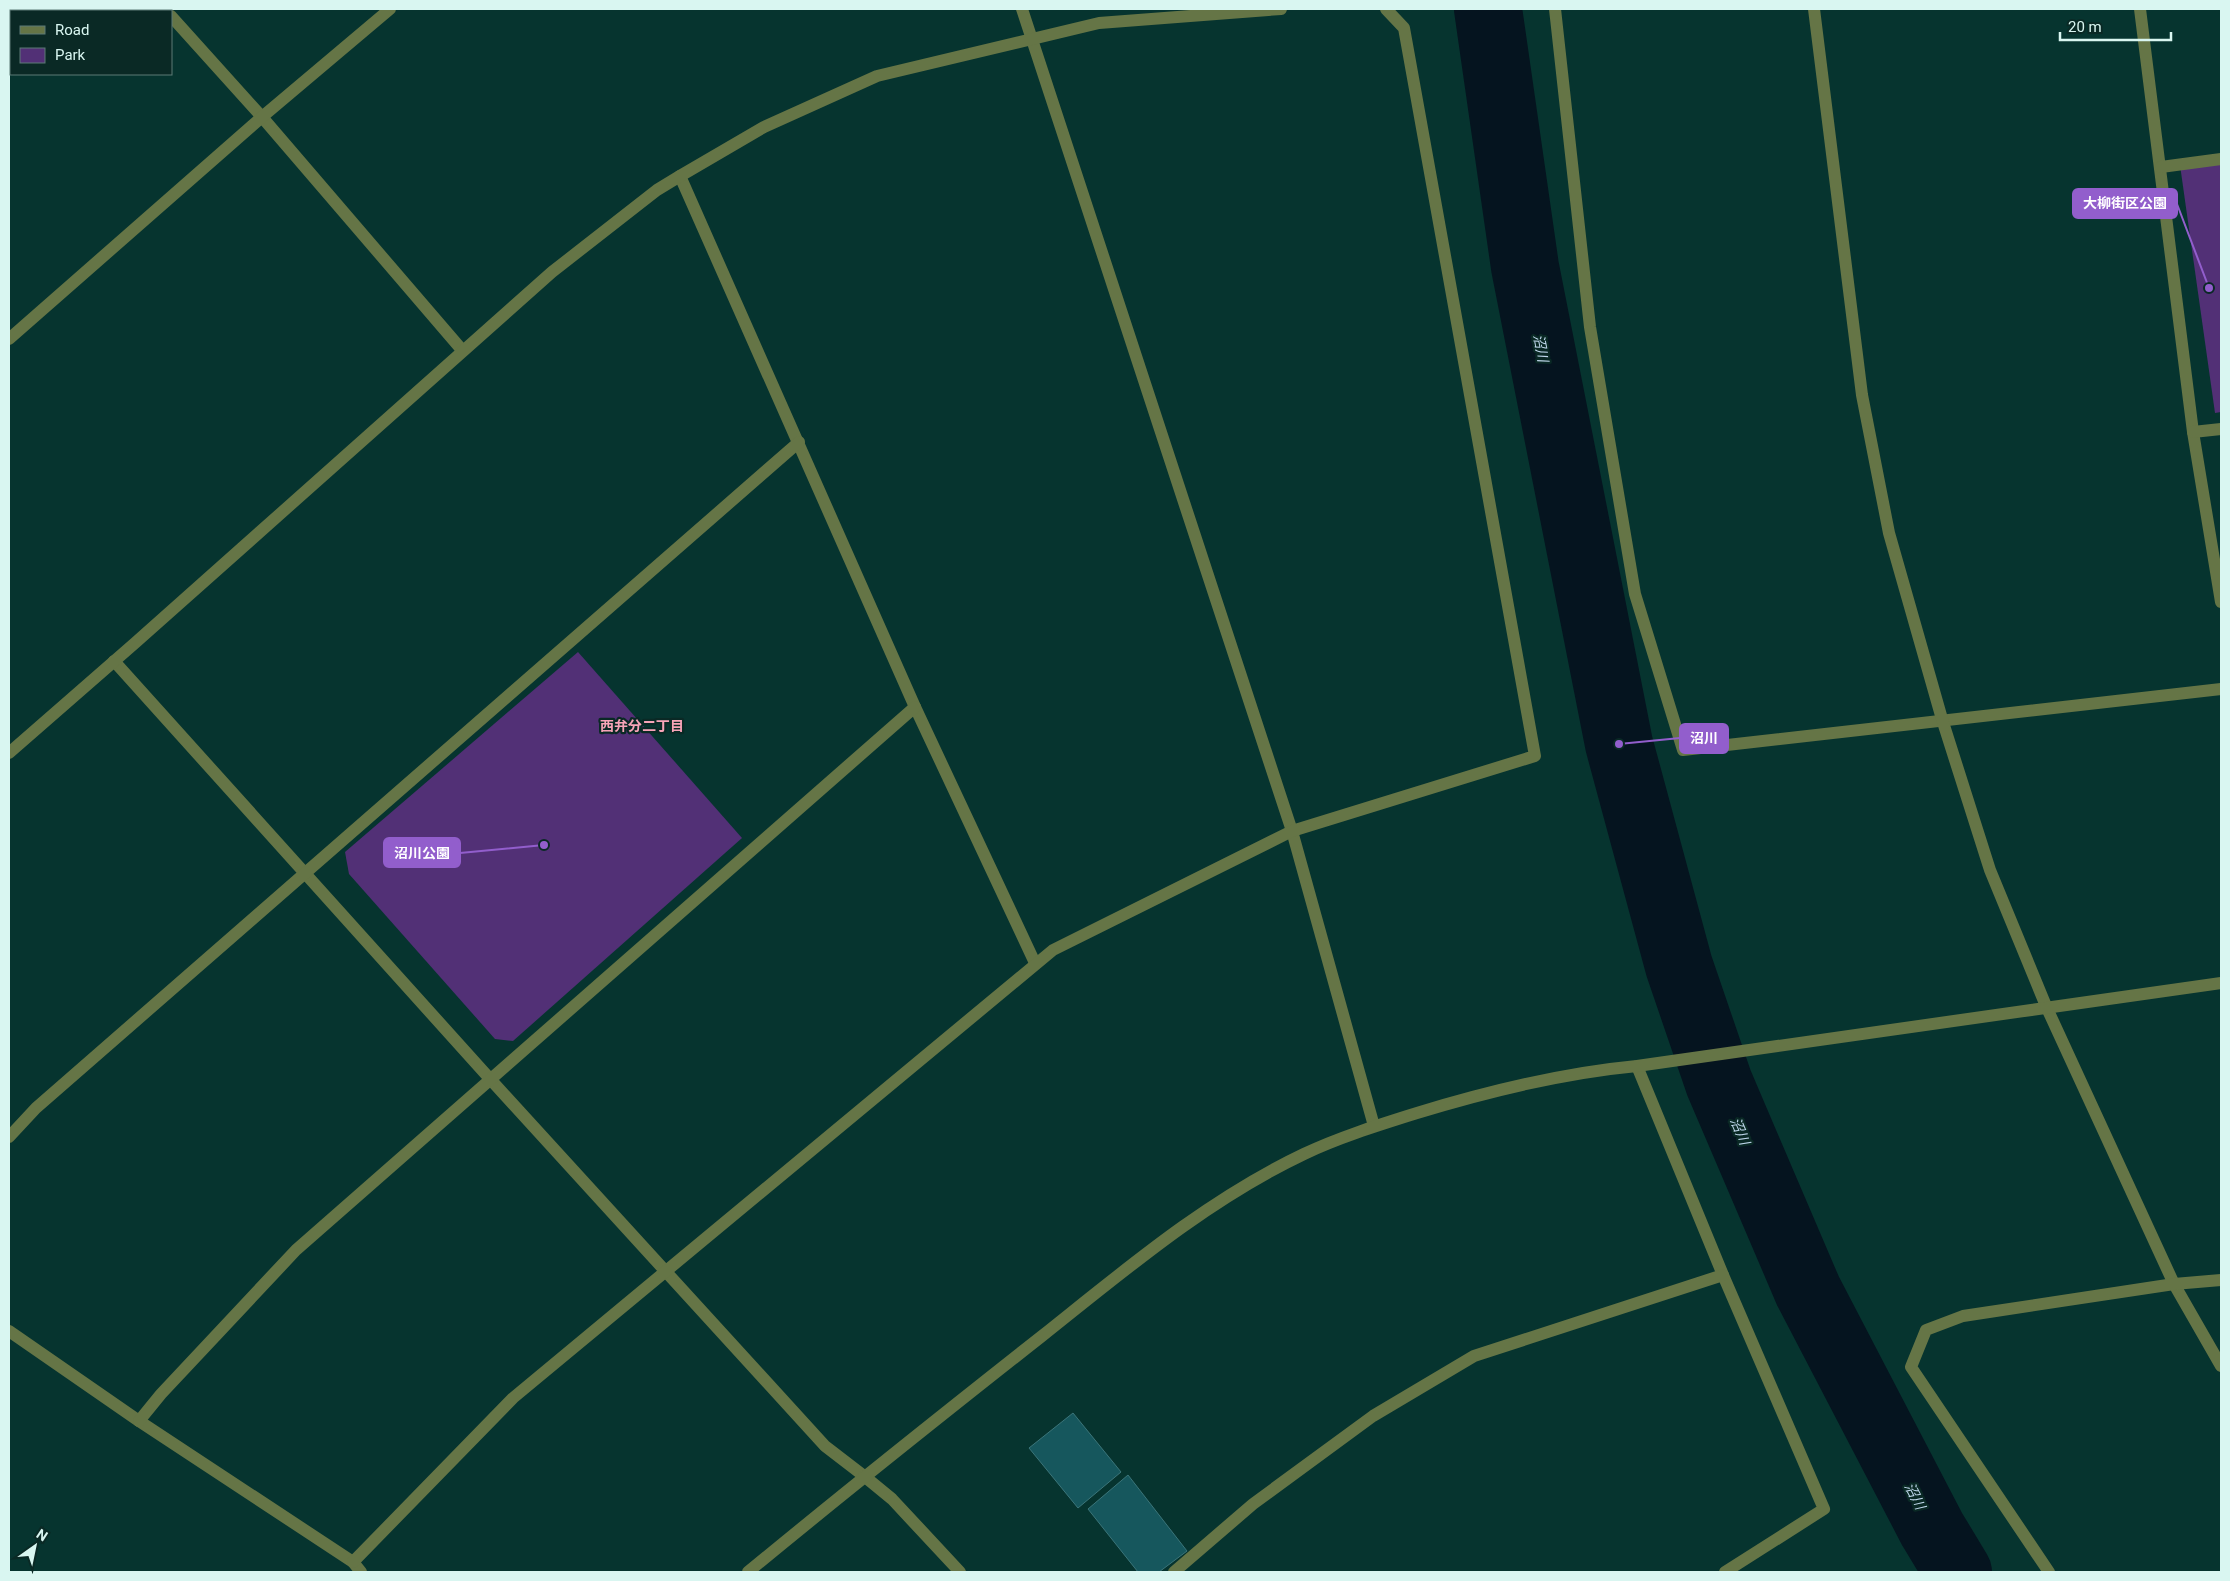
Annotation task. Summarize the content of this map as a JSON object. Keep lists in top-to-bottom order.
{
  "districts": ["西弁分二丁目"],
  "water": ["沼川"],
  "places": ["大柳街区公園", "沼川", "沼川公園"],
  "legend": ["Road", "Park"],
  "scale_bar": "20 m",
  "north": "top right"
}
